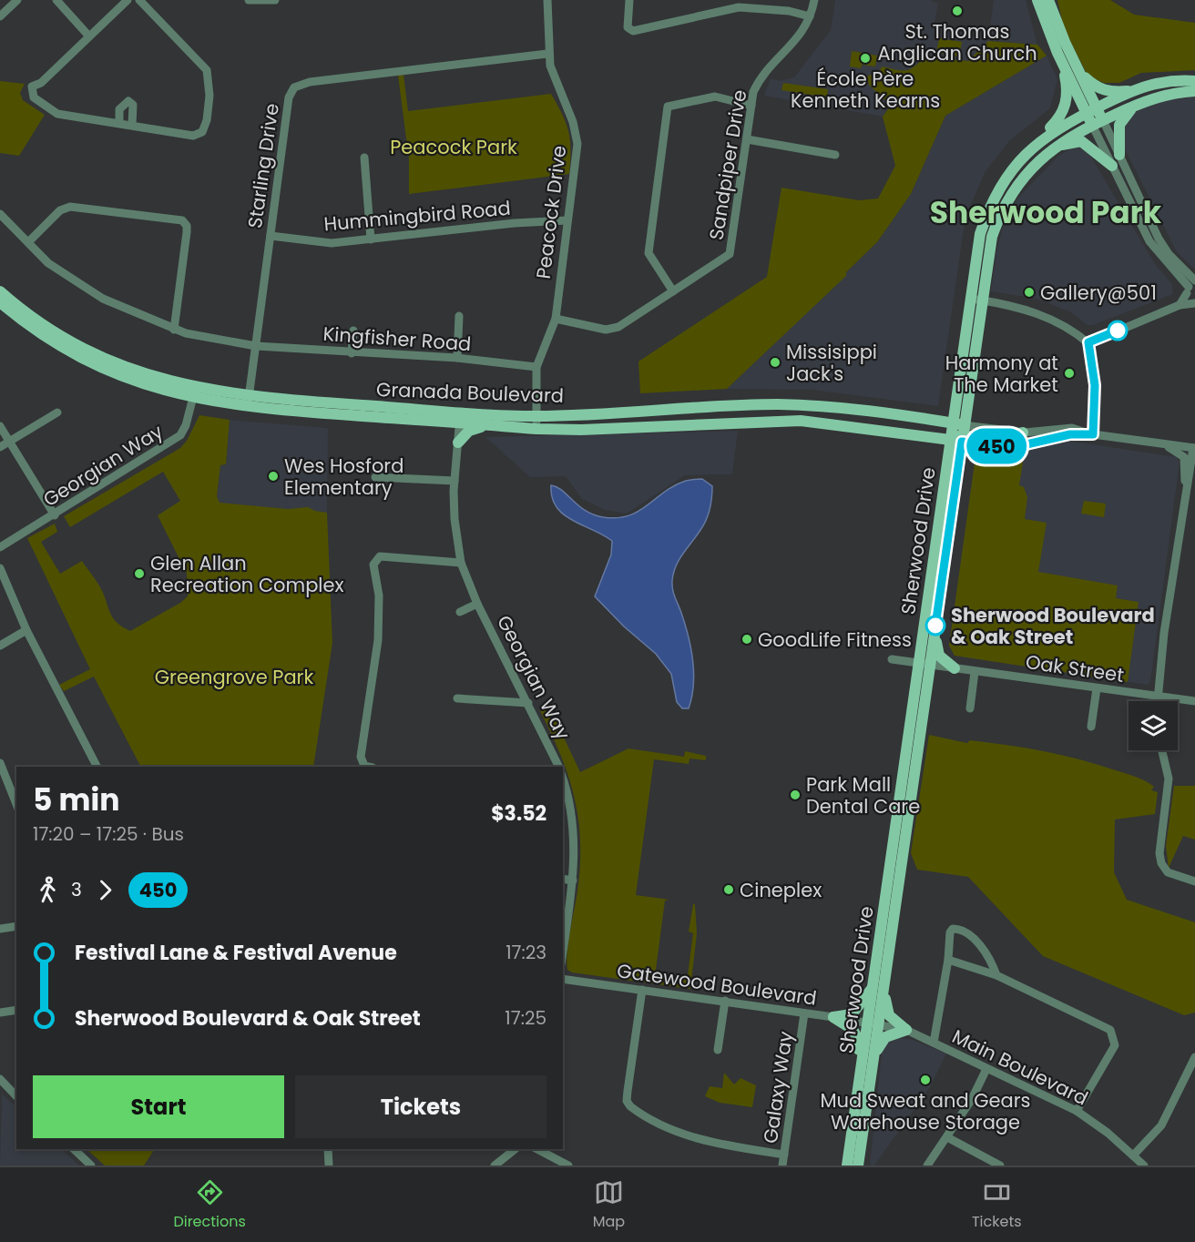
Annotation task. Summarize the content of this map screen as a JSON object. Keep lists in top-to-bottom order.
{
  "streets": {
    "main road": ["Granada Boulevard", "Sherwood Drive"],
    "street": [
      "Sandpiper Drive",
      "Starling Drive",
      "Peacock Drive",
      "Hummingbird Road",
      "Kingfisher Road",
      "Georgian Way",
      "Oak Street",
      "Gatewood Boulevard",
      "Main Boulevard",
      "Galaxy Way"
    ]
  },
  "crossings": [
    ["Sandpiper Drive", "Peacock Drive"],
    ["Starling Drive", "Peacock Drive"],
    ["Starling Drive", "Hummingbird Road"],
    ["Starling Drive", "Kingfisher Road"],
    ["Starling Drive", "Granada Boulevard"],
    ["Peacock Drive", "Hummingbird Road"],
    ["Peacock Drive", "Kingfisher Road"],
    ["Peacock Drive", "Granada Boulevard"],
    ["Granada Boulevard", "Georgian Way"],
    ["Granada Boulevard", "Sherwood Drive"],
    ["Sherwood Drive", "Oak Street"],
    ["Sherwood Drive", "Gatewood Boulevard"],
    ["Sherwood Drive", "Main Boulevard"],
    ["Gatewood Boulevard", "Main Boulevard"],
    ["Gatewood Boulevard", "Galaxy Way"]
  ],
  "districts": ["Sherwood Park"],
  "parks": ["Peacock Park", "Greengrove Park"],
  "places": [
    "St. Thomas Anglican Church",
    "École Père Kenneth Kearns",
    "Gallery@501",
    "Missisippi Jack's",
    "Harmony at The Market",
    "Wes Hosford Elementary",
    "Glen Allan Recreation Complex",
    "Sherwood Boulevard & Oak Street",
    "GoodLife Fitness",
    "Park Mall Dental Care",
    "Cineplex",
    "Mud Sweat and Gears Warehouse Storage"
  ],
  "lines": ["bus line 450"],
  "page": {
    "on_map": "450",
    "heading": ["5 min", "17:20 – 17:25 · Bus", "$3.52"],
    "legs": ["3", "450"],
    "list": [
      {
        "name": "Festival Lane & Festival Avenue",
        "value": "17:23"
      },
      {
        "name": "Sherwood Boulevard & Oak Street",
        "value": "17:25"
      }
    ],
    "buttons": ["Start", "Tickets"],
    "tabs": ["Directions", "Map", "Tickets"]
  }
}
